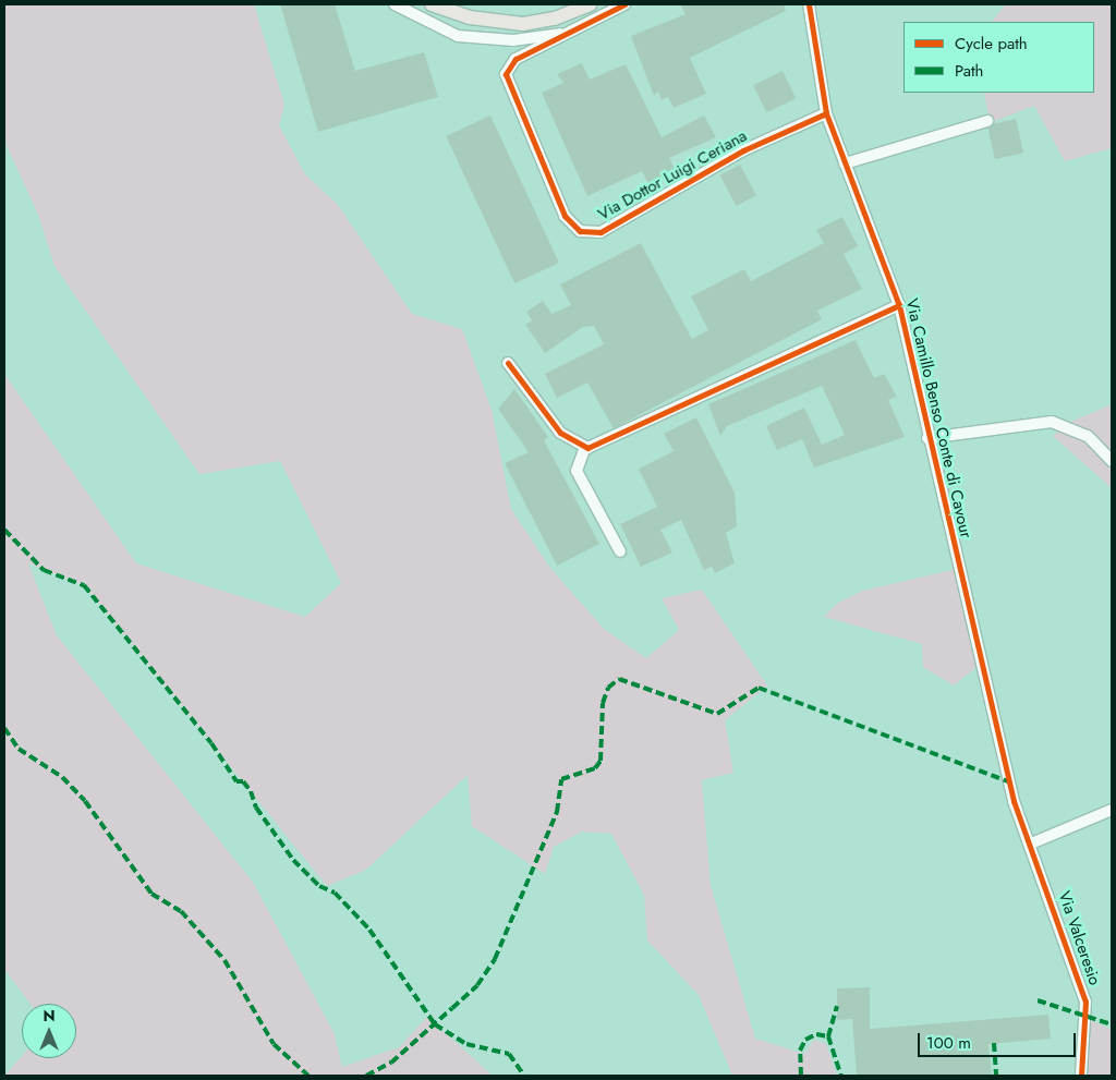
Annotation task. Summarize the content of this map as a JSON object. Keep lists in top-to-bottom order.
{
  "streets": {
    "street": ["Via Dottor Luigi Ceriana", "Via Camillo Benso Conte di Cavour", "Via Valceresio"]
  },
  "crossings": [
    ["Via Dottor Luigi Ceriana", "Via Camillo Benso Conte di Cavour"],
    ["Via Camillo Benso Conte di Cavour", "Via Valceresio"]
  ],
  "legend": ["Cycle path", "Path"],
  "scale_bar": "100 m",
  "north": "top"
}
